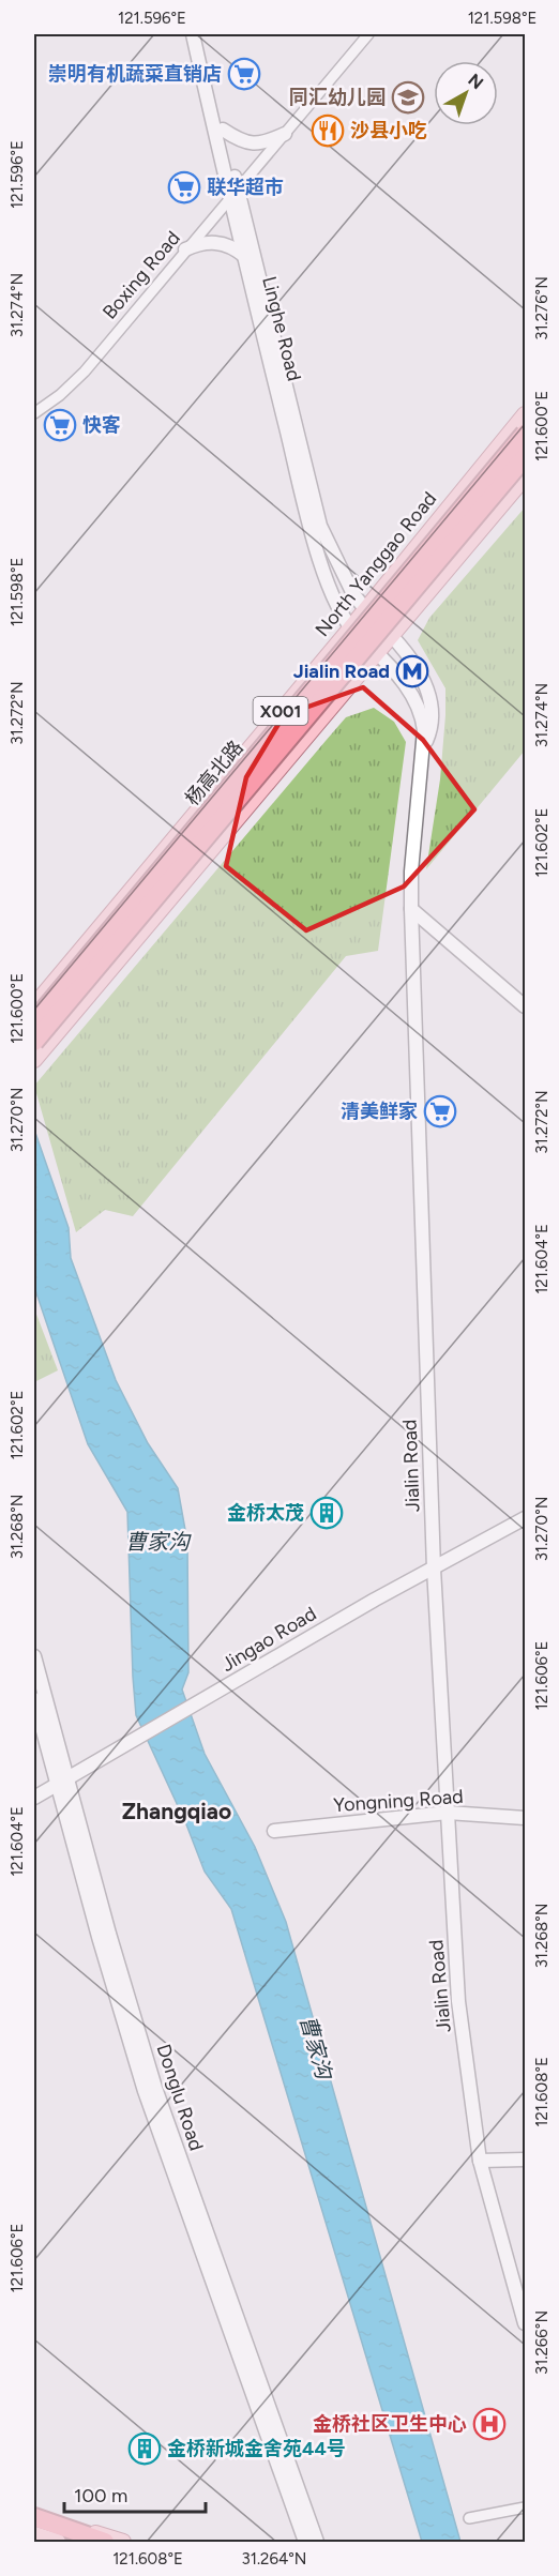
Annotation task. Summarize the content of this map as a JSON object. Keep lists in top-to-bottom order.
{
  "streets": {
    "highway": ["X001", "杨高北路"],
    "main road": ["North Yanggao Road"],
    "street": [
      "Boxing Road",
      "Linghe Road",
      "Jialin Road",
      "Jingao Road",
      "Yongning Road",
      "Donglu Road"
    ]
  },
  "crossings": [
    ["Boxing Road", "Linghe Road"],
    ["Linghe Road", "North Yanggao Road"],
    ["Linghe Road", "X001"],
    ["Linghe Road", "Jialin Road"],
    ["North Yanggao Road", "Jialin Road"],
    ["X001", "Jialin Road"],
    ["Jialin Road", "Jingao Road"],
    ["Jialin Road", "Yongning Road"],
    ["Jingao Road", "Donglu Road"]
  ],
  "districts": ["Zhangqiao"],
  "water": ["曹家沟"],
  "places": {
    "supermarket": [
      "崇明有机蔬菜直销店",
      "联华超市",
      "快客",
      "清美鲜家"
    ],
    "school or university": ["同汇幼儿园"],
    "restaurant": ["沙县小吃"],
    "metro station": ["Jialin Road"],
    "building": ["金桥太茂", "金桥新城金舍苑44号"],
    "hospital": ["金桥社区卫生中心"]
  },
  "scale_bar": "100 m",
  "north": "top right",
  "coordinates": [
    "121.596°E",
    "121.598°E",
    "31.274°N",
    "31.276°N",
    "121.600°E",
    "31.272°N",
    "121.602°E",
    "31.270°N",
    "121.604°E",
    "31.268°N",
    "121.606°E",
    "121.608°E",
    "31.266°N",
    "31.264°N"
  ]
}
